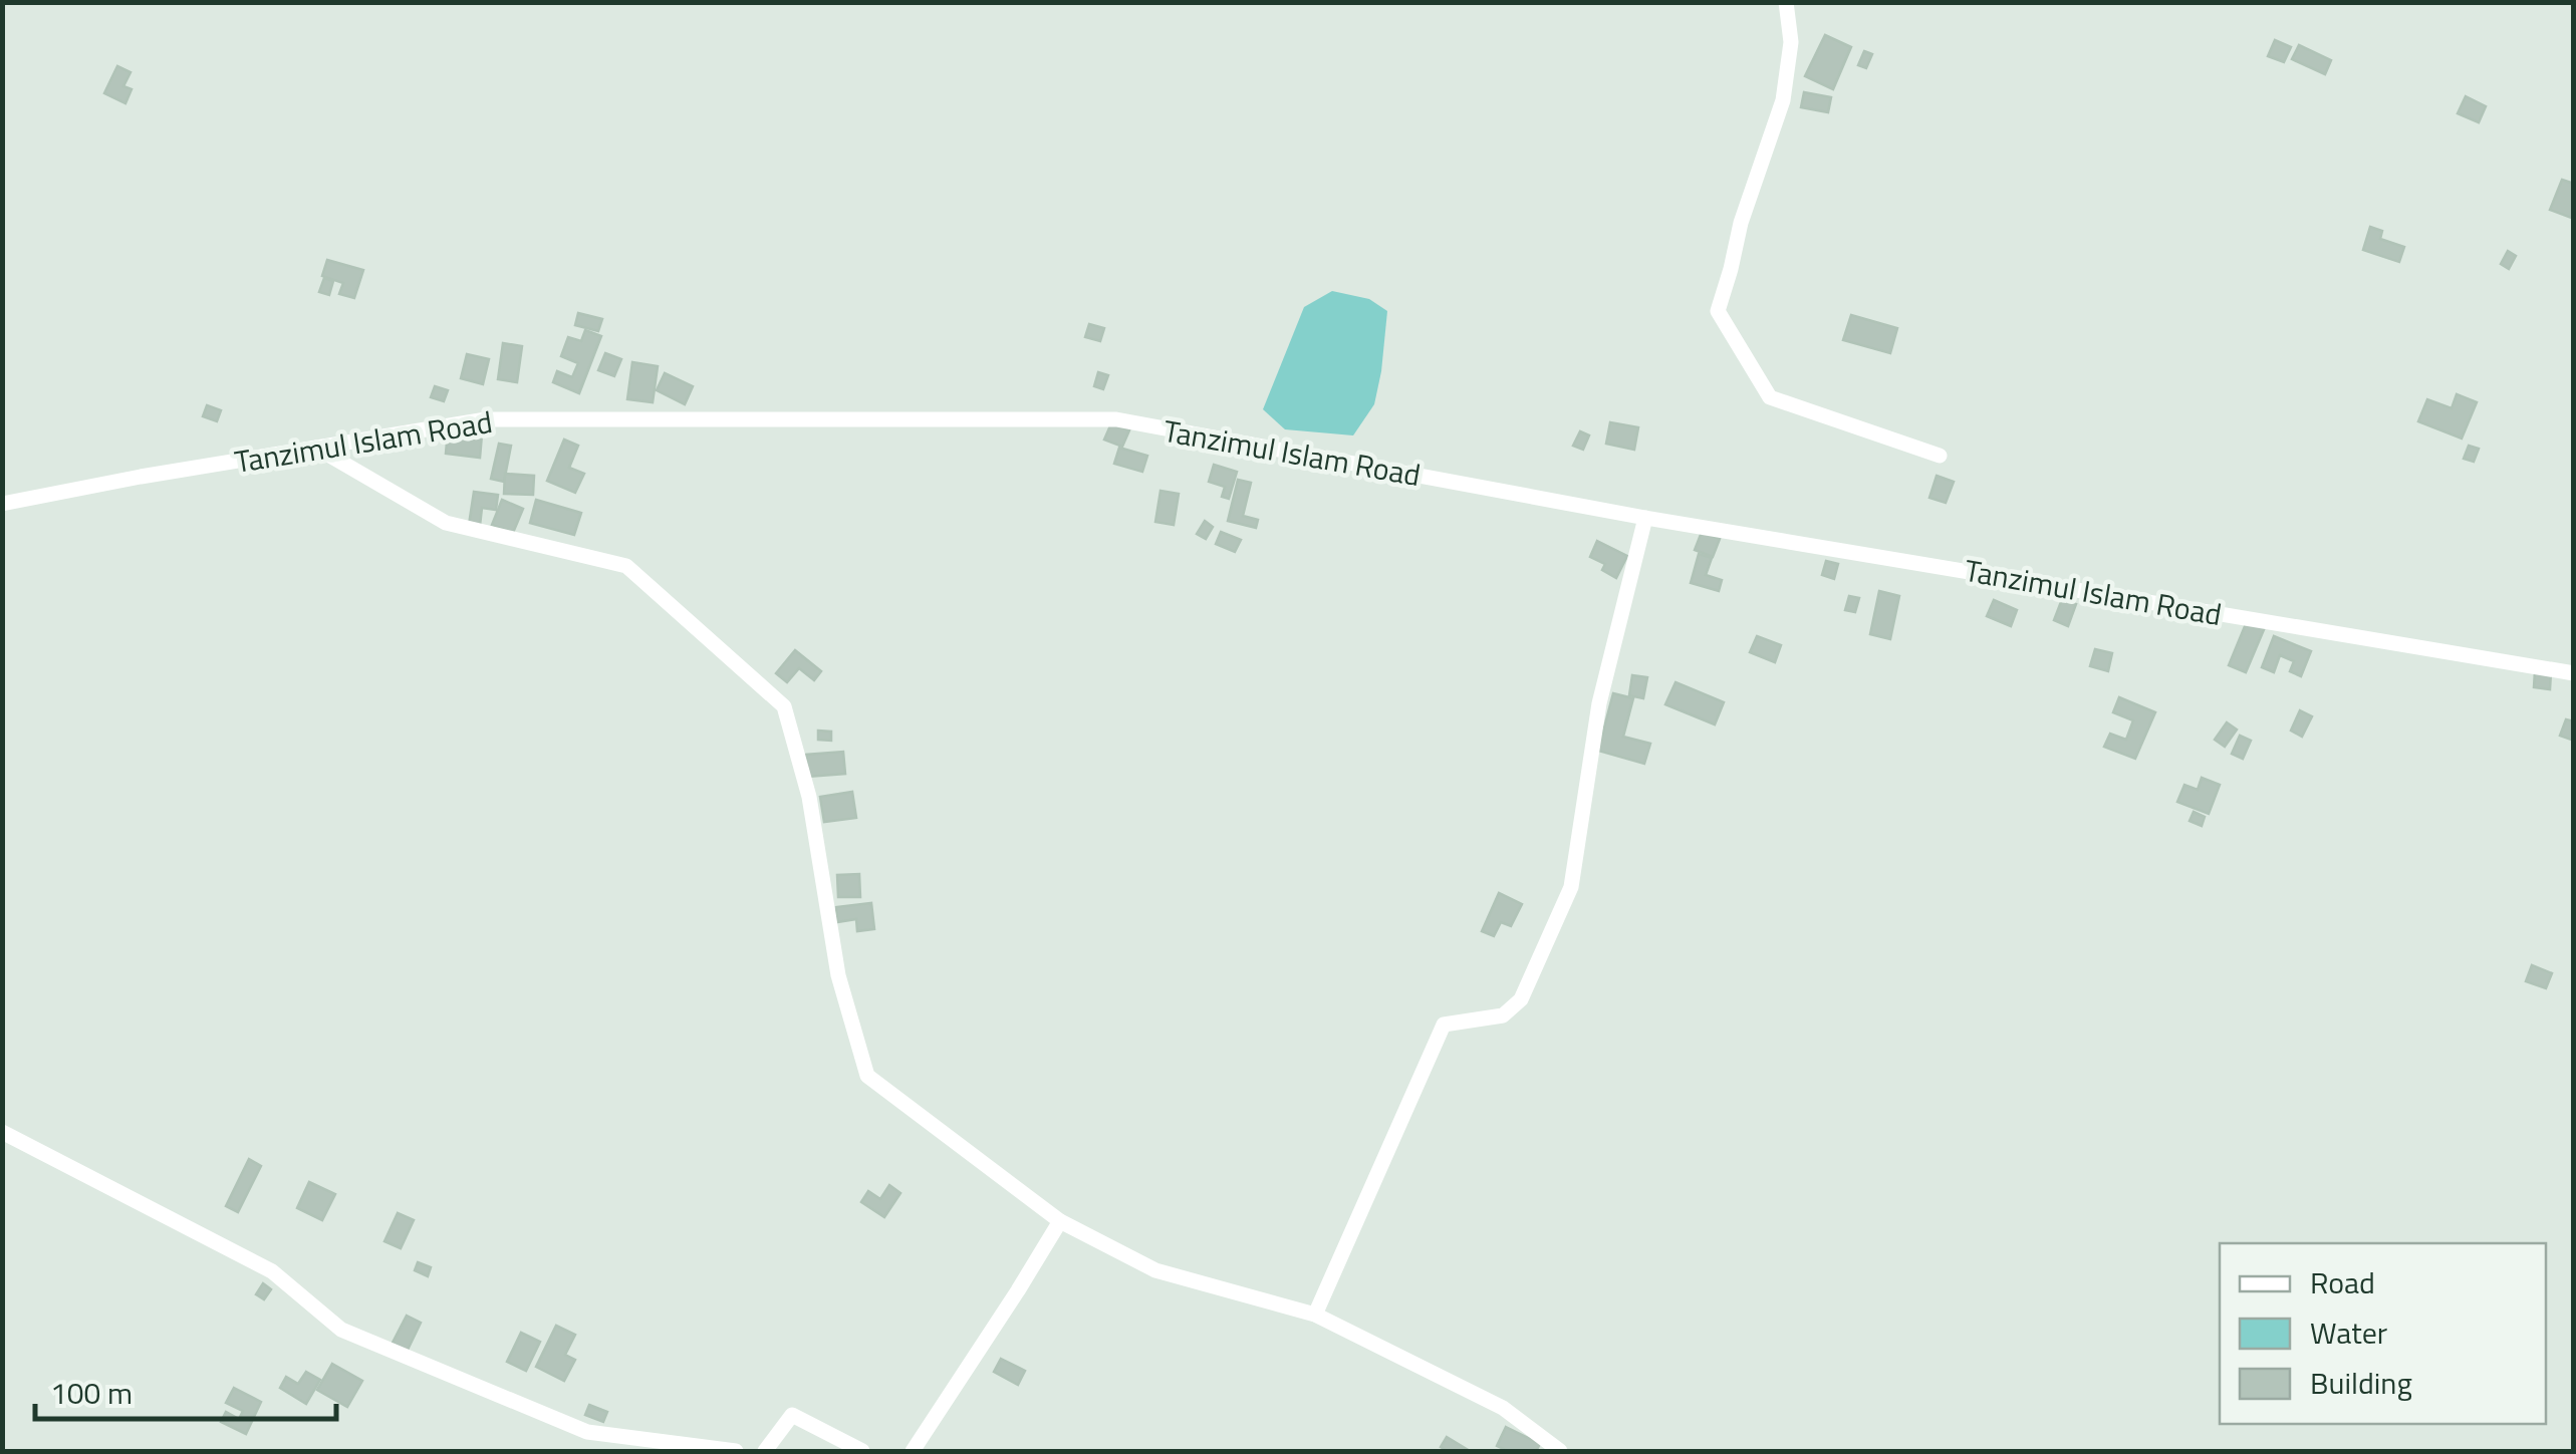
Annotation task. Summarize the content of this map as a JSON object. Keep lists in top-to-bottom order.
{
  "streets": {
    "street": ["Tanzimul Islam Road"]
  },
  "legend": ["Road", "Water", "Building"],
  "scale_bar": "100 m"
}
